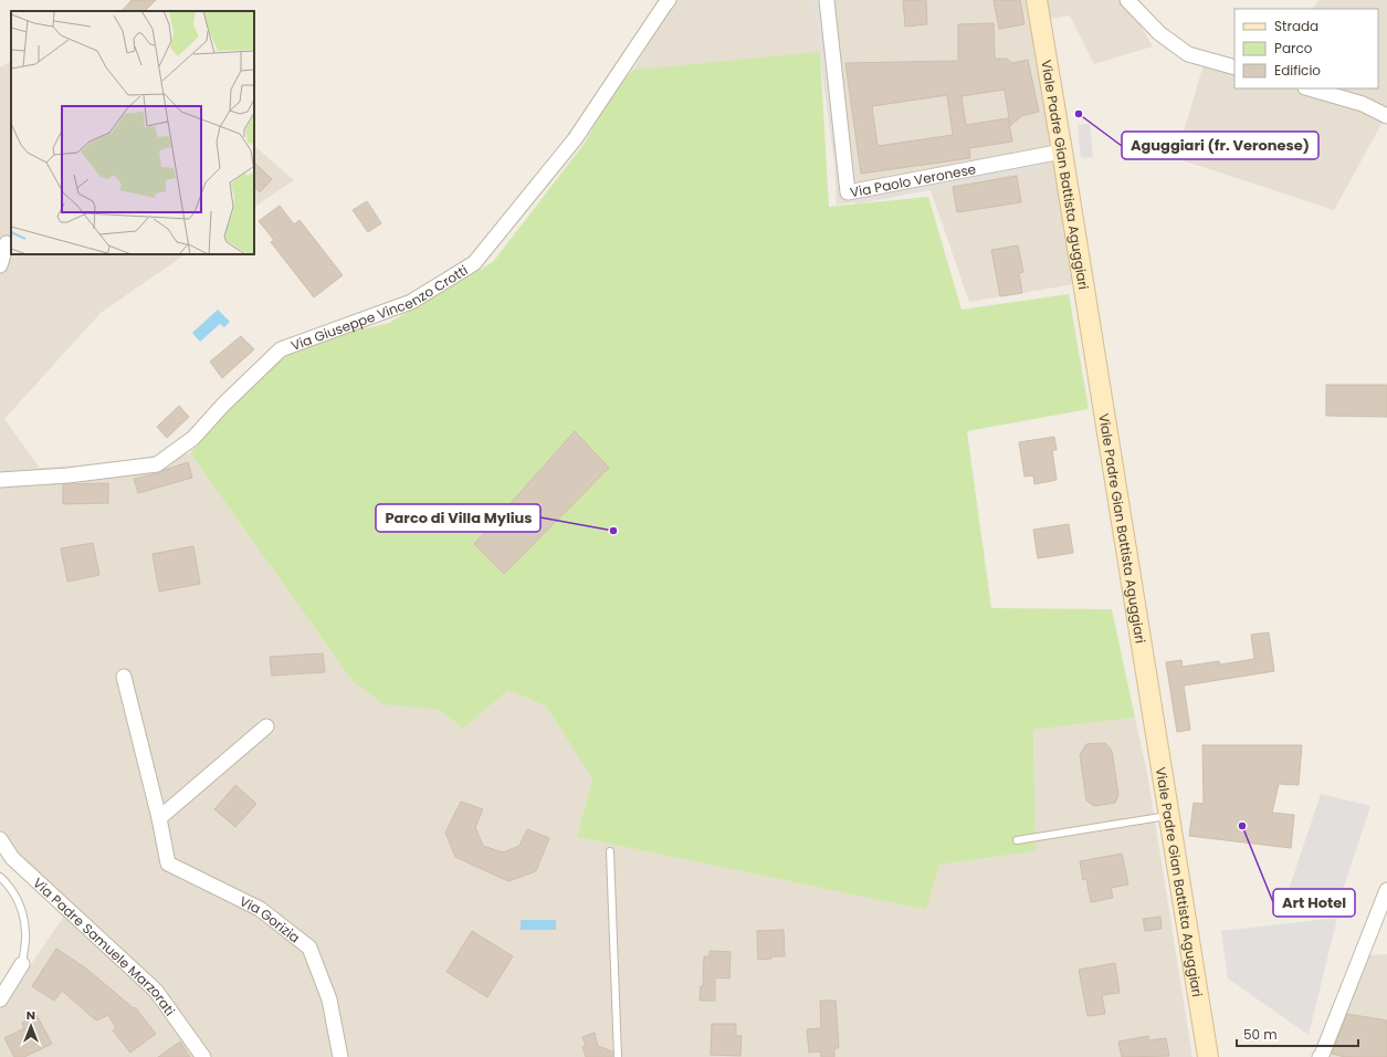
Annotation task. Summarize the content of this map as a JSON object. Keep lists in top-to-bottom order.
{
  "streets": {
    "main road": ["Viale Padre Gian Battista Aguggiari"],
    "street": [
      "Via Paolo Veronese",
      "Via Giuseppe Vincenzo Crotti",
      "Via Gorizia",
      "Via Padre Samuele Marzorati"
    ]
  },
  "crossings": [
    ["Viale Padre Gian Battista Aguggiari", "Via Paolo Veronese"]
  ],
  "places": ["Aguggiari (fr. Veronese)", "Parco di Villa Mylius", "Art Hotel"],
  "legend": ["Strada", "Parco", "Edificio"],
  "scale_bar": "50 m",
  "north": "top"
}
